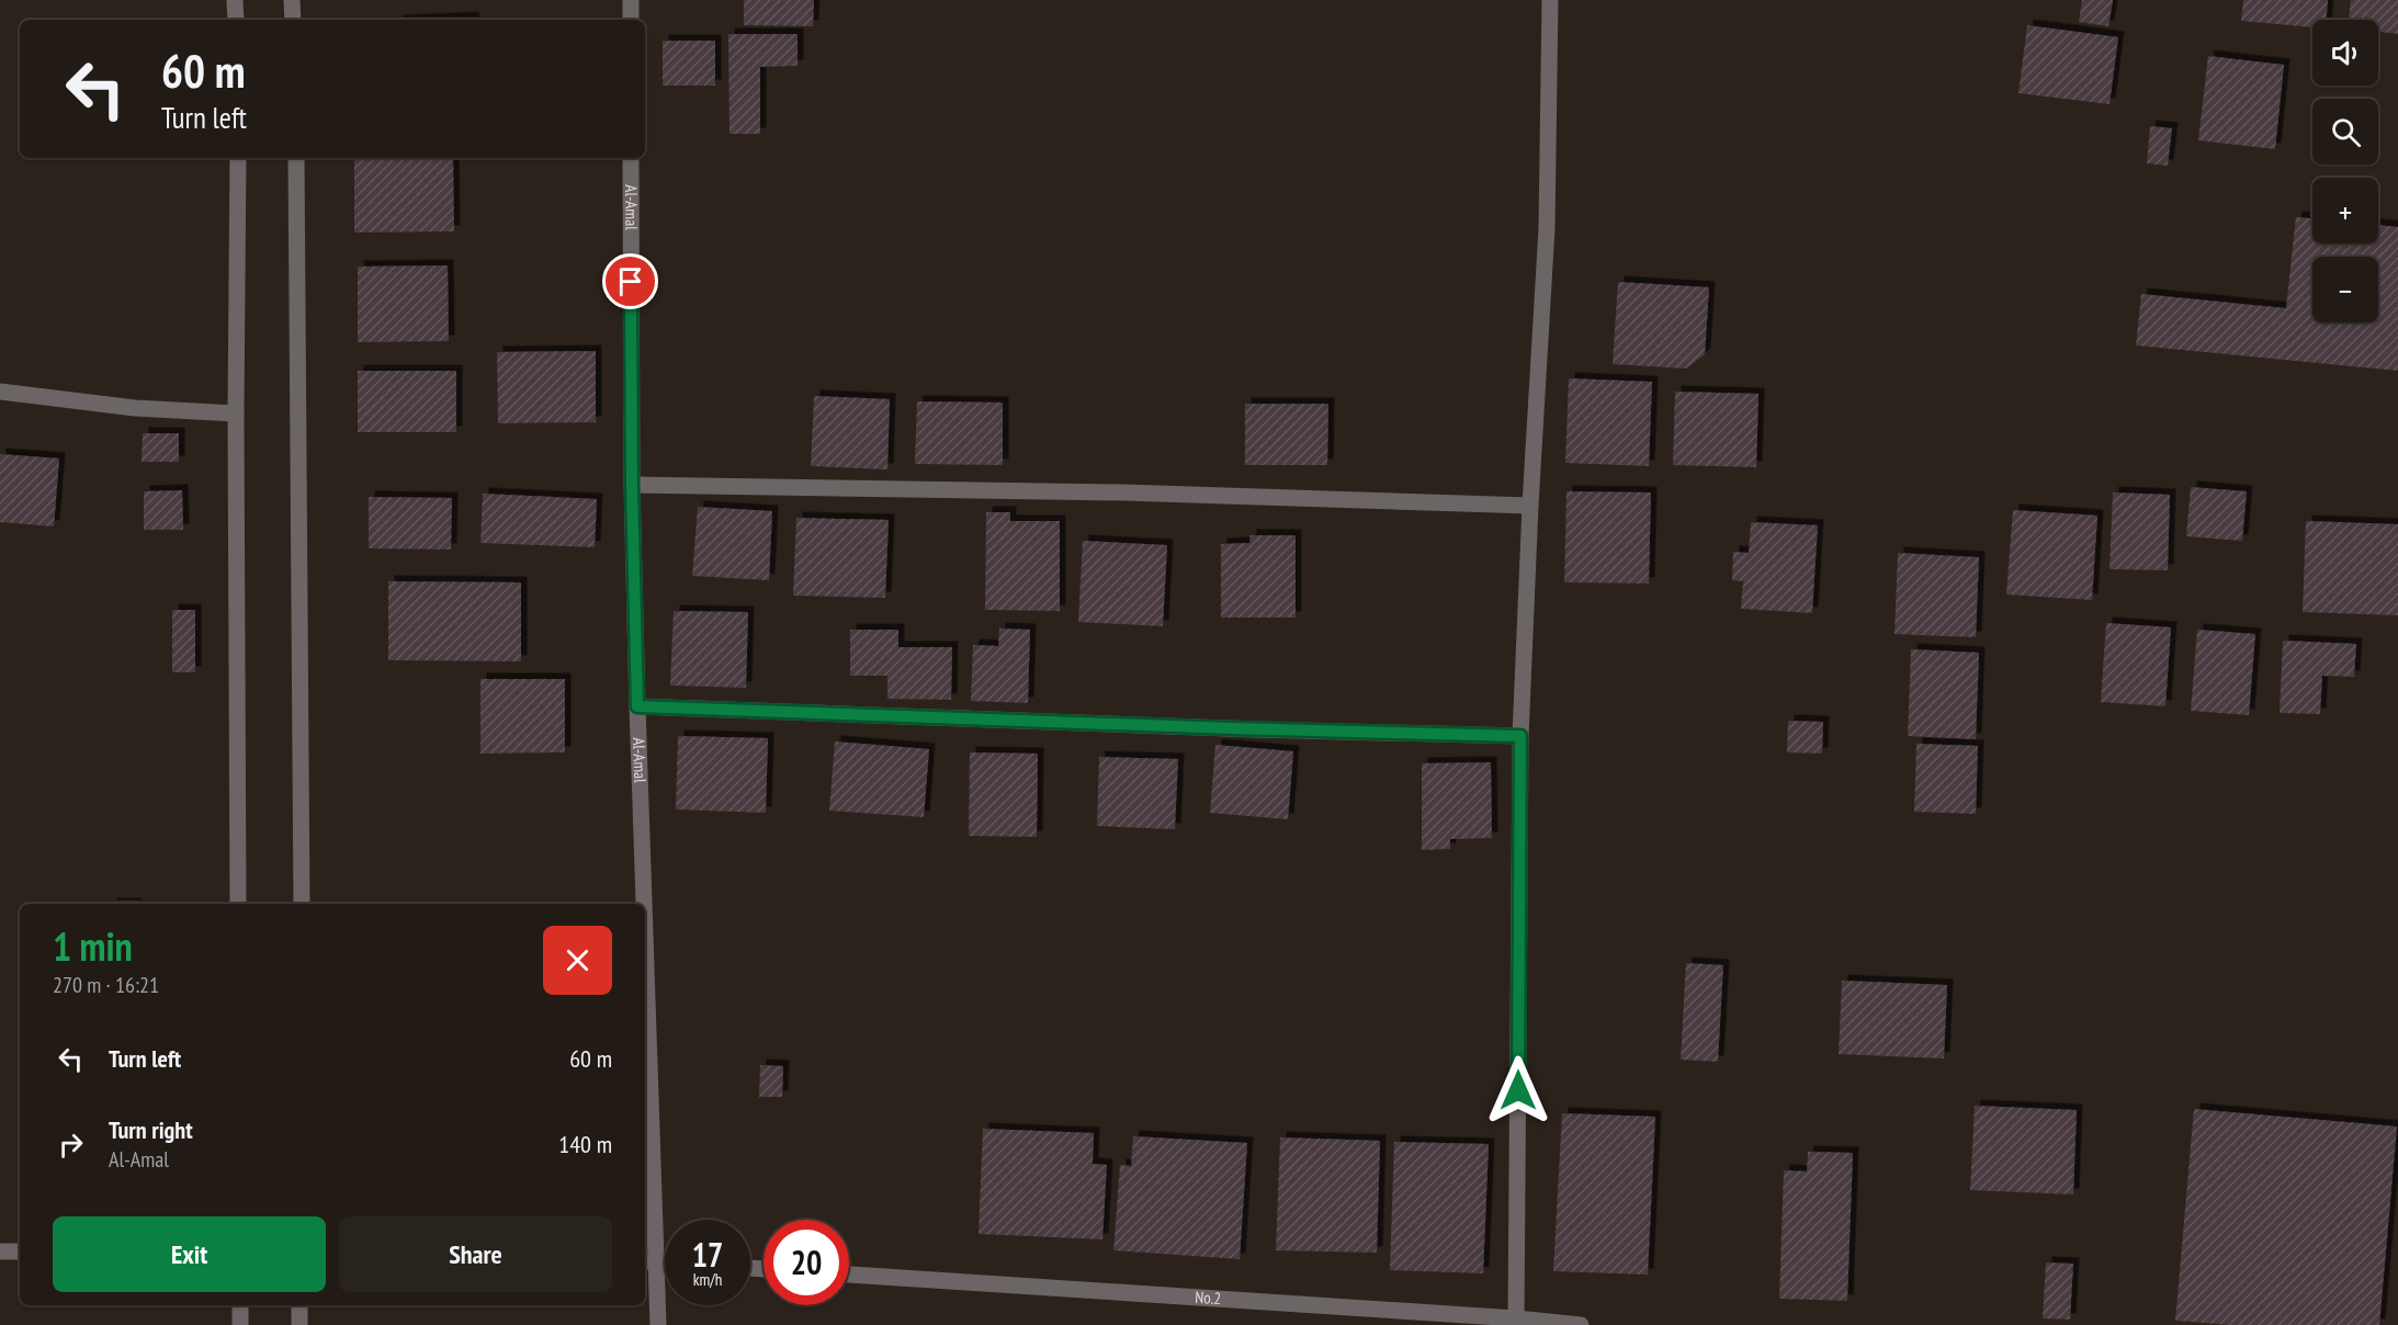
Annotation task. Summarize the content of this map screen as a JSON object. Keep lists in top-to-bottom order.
{
  "streets": {
    "street": ["Al-Amal", "No.2"]
  },
  "page": {
    "map_buttons": ["+", "−"],
    "turn": ["60 m", "Turn left"],
    "heading": ["1 min", "270 m · 16:21"],
    "list": [
      {
        "name": "Turn left",
        "value": "60 m"
      },
      {
        "name": "Turn right",
        "note": "Al-Amal",
        "value": "140 m"
      }
    ],
    "buttons": ["Exit", "Share"],
    "speed": "17 km/h",
    "limit": "20"
  }
}
